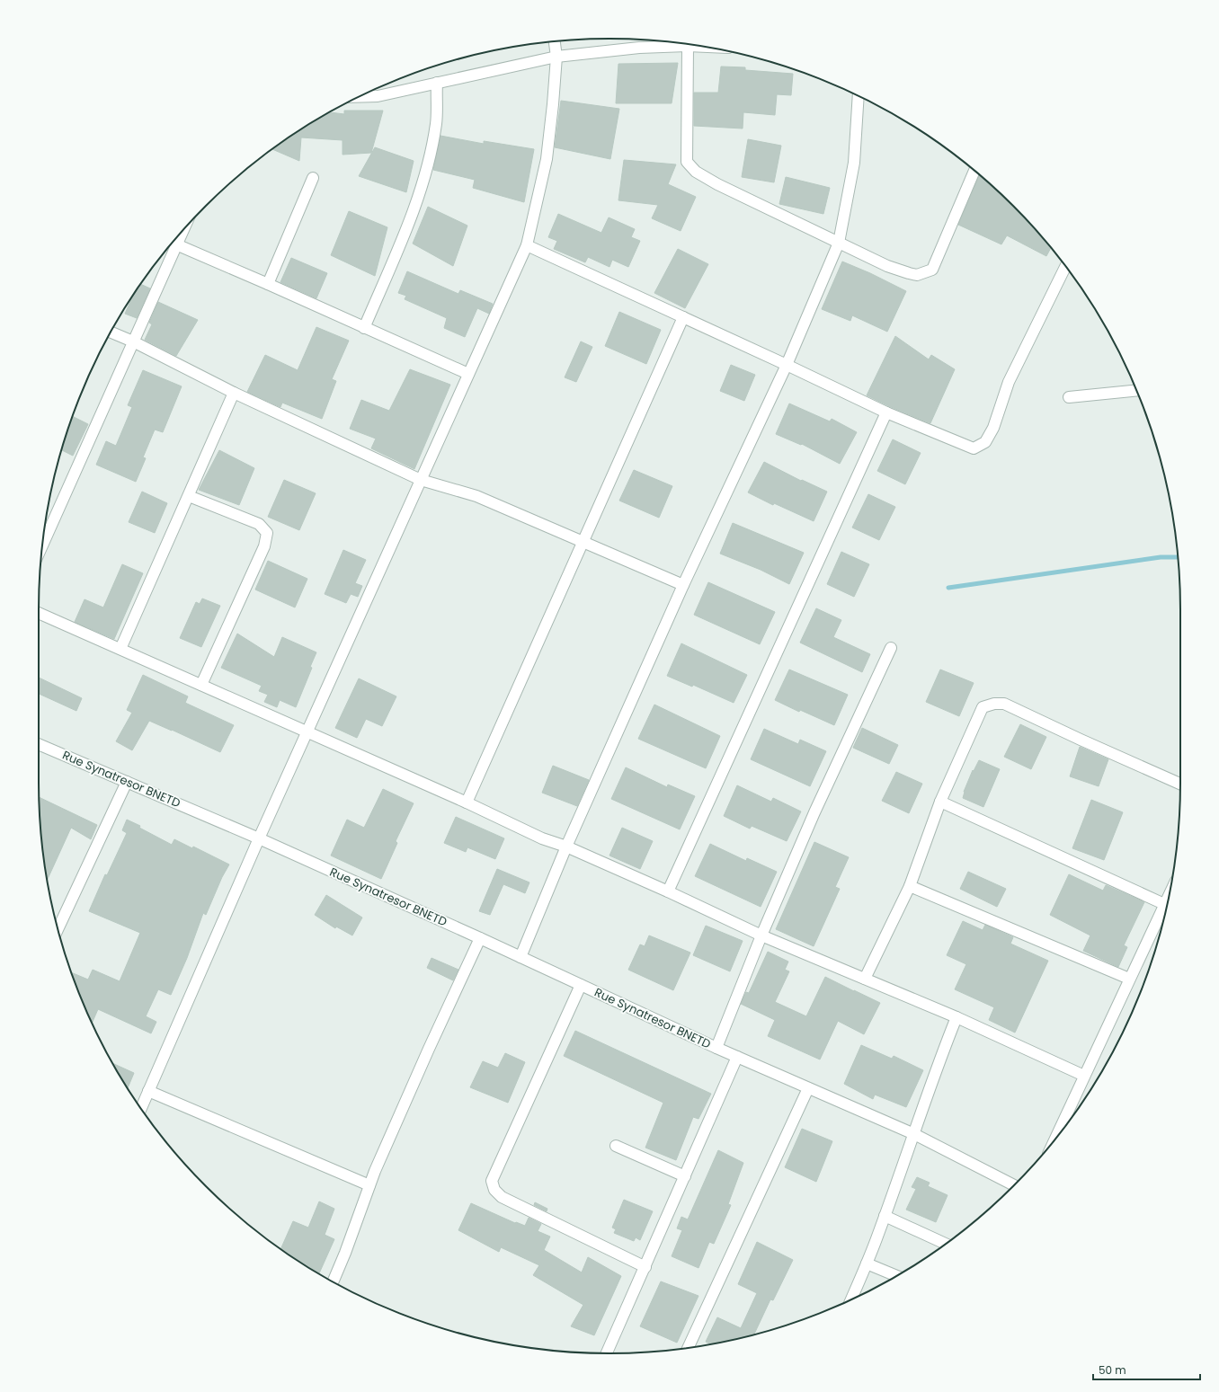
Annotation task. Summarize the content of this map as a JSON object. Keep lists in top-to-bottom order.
{
  "streets": {
    "street": ["Rue Synatresor BNETD"]
  },
  "scale_bar": "50 m"
}
